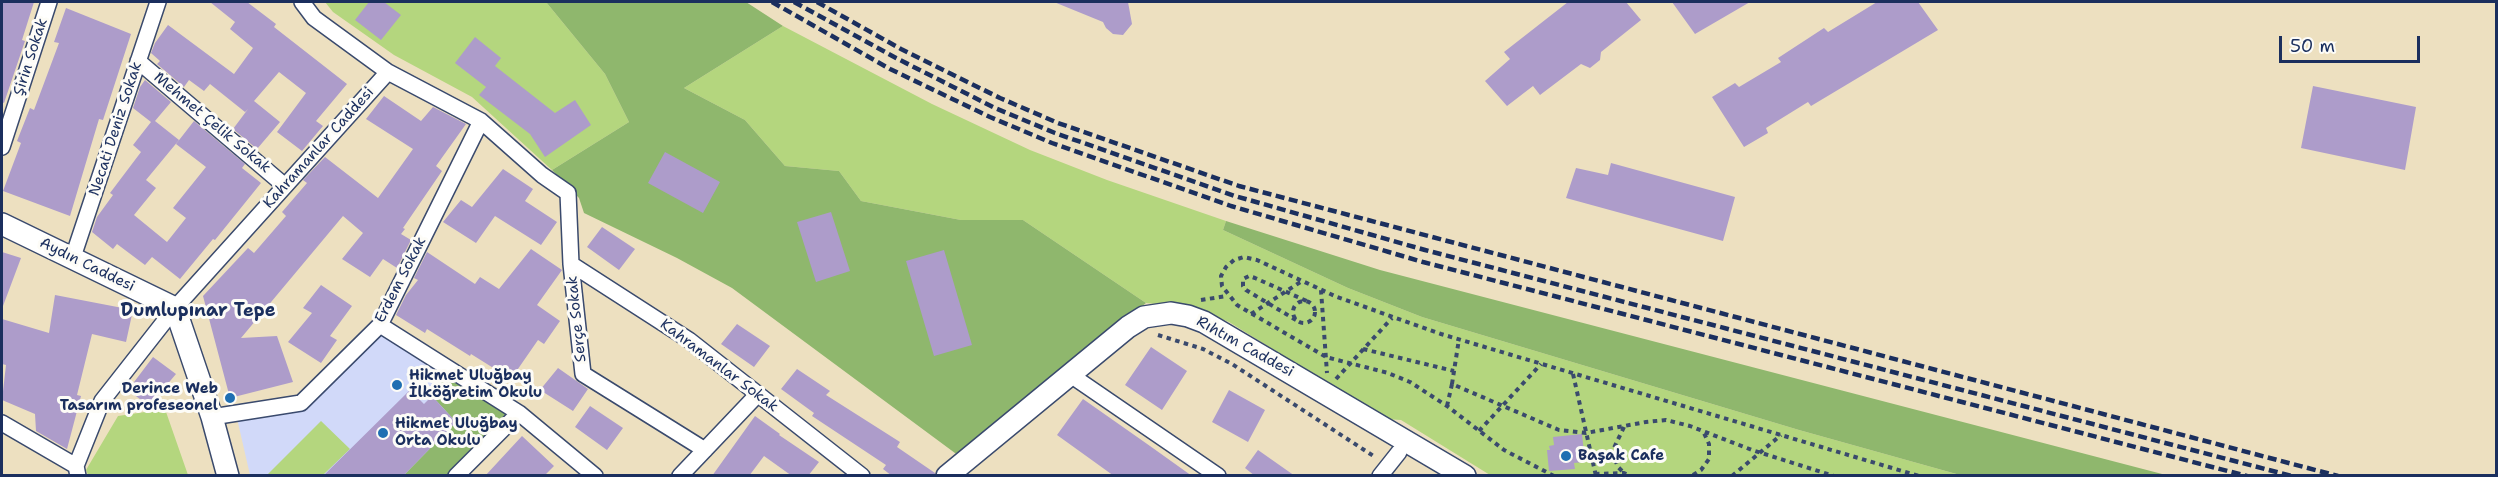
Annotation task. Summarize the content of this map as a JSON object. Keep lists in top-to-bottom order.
{
  "streets": {
    "main road": ["Aydın Caddesi", "Rıhtım Caddesi"],
    "street": [
      "Şirin Sokak",
      "Mehmet Çelik Sokak",
      "Necati Deniz Sokak",
      "Kahramanlar Caddesi",
      "Erdem Sokak",
      "Serçe Sokak",
      "Kahramanlar Sokak"
    ]
  },
  "crossings": [
    ["Mehmet Çelik Sokak", "Necati Deniz Sokak"],
    ["Mehmet Çelik Sokak", "Kahramanlar Caddesi"],
    ["Necati Deniz Sokak", "Aydın Caddesi"],
    ["Kahramanlar Caddesi", "Aydın Caddesi"],
    ["Erdem Sokak", "Serçe Sokak"],
    ["Serçe Sokak", "Kahramanlar Sokak"]
  ],
  "districts": ["Dumlupınar Tepe"],
  "places": [
    "Hikmet Uluğbay İlköğretim Okulu",
    "Derince Web Tasarım profeseonel",
    "Hikmet Uluğbay Orta Okulu",
    "Başak Cafe"
  ],
  "scale_bar": "50 m"
}
